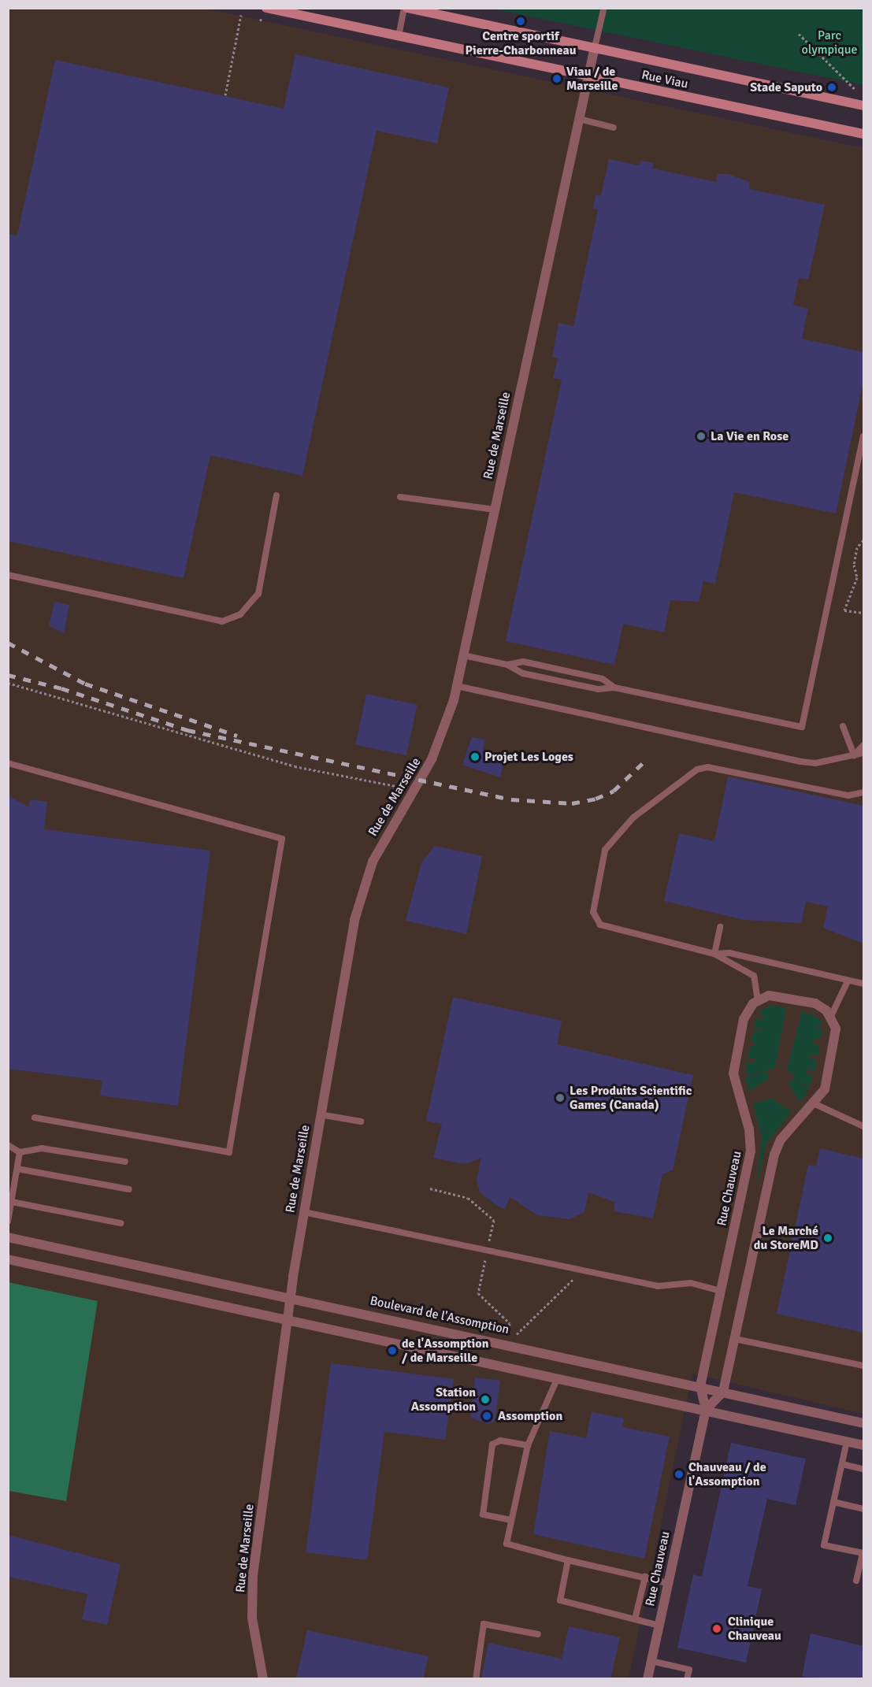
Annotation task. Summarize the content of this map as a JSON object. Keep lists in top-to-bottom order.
{
  "streets": {
    "main road": ["Rue Viau"],
    "street": ["Rue de Marseille", "Rue Chauveau", "Boulevard de l'Assomption"]
  },
  "crossings": [
    ["Rue Viau", "Rue de Marseille"],
    ["Rue de Marseille", "Boulevard de l'Assomption"],
    ["Rue Chauveau", "Boulevard de l'Assomption"]
  ],
  "parks": ["Parc olympique"],
  "places": [
    "Centre sportif Pierre-Charbonneau",
    "Viau / de Marseille",
    "Stade Saputo",
    "La Vie en Rose",
    "Projet Les Loges",
    "Les Produits Scientific Games (Canada)",
    "Le Marché du StoreMD",
    "de l'Assomption / de Marseille",
    "Station Assomption",
    "Assomption",
    "Chauveau / de l'Assomption",
    "Clinique Chauveau"
  ]
}
